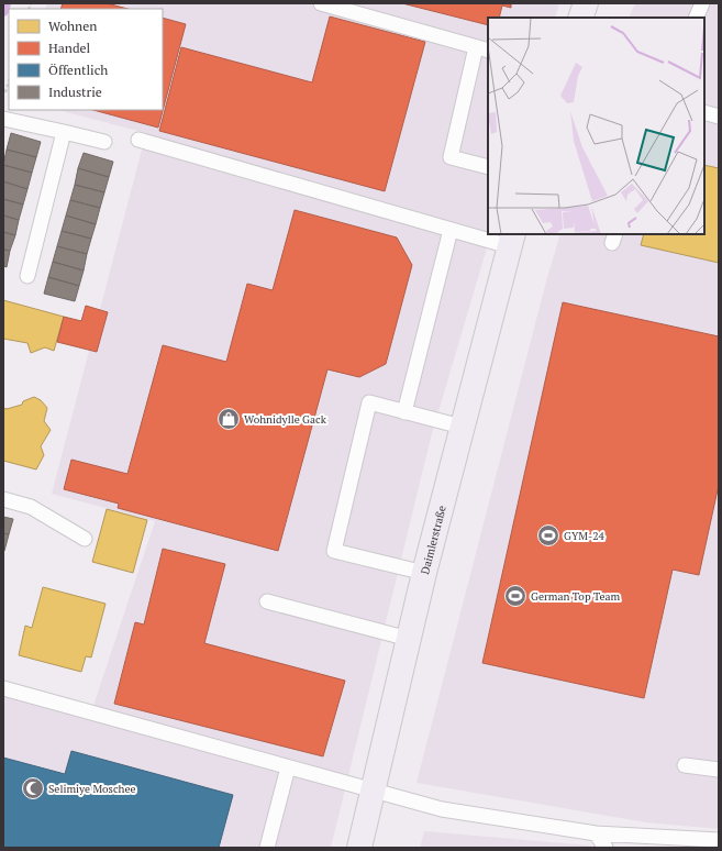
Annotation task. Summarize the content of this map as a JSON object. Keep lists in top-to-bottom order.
{
  "streets": {
    "main road": ["Daimlerstraße"]
  },
  "places": {
    "shop": ["Wohnidylle Gack"],
    "sports": ["GYM-24", "German Top Team"],
    "mosque": ["Selimiye Moschee"]
  },
  "legend": [
    "Wohnen",
    "Handel",
    "Öffentlich",
    "Industrie"
  ]
}
